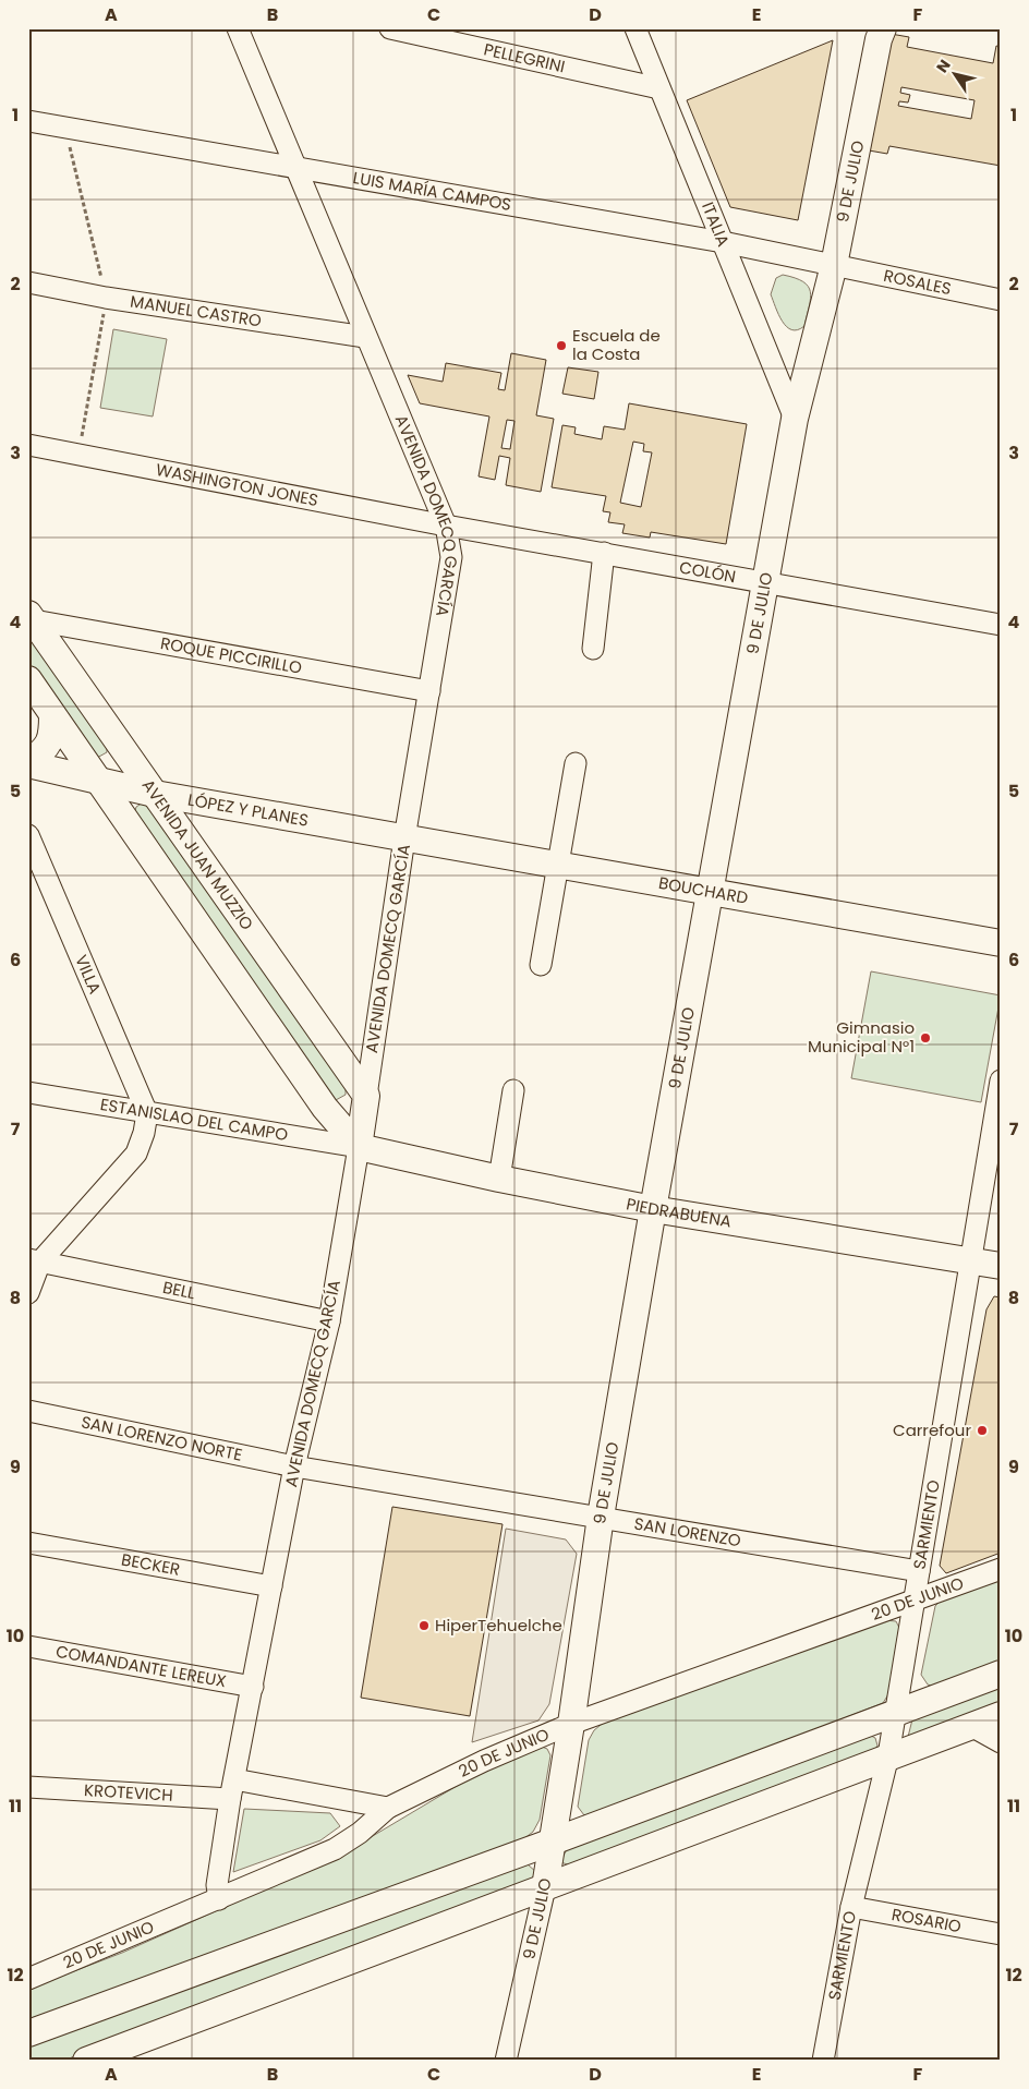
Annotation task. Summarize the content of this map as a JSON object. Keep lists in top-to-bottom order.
{
  "streets": {
    "main road": [
      "9 DE JULIO",
      "AVENIDA DOMECQ GARCÍA",
      "LÓPEZ Y PLANES",
      "AVENIDA JUAN MUZZIO",
      "BOUCHARD",
      "PIEDRABUENA"
    ],
    "street": [
      "PELLEGRINI",
      "LUIS MARÍA CAMPOS",
      "ITALIA",
      "ROSALES",
      "MANUEL CASTRO",
      "WASHINGTON JONES",
      "COLÓN",
      "ROQUE PICCIRILLO",
      "VILLA",
      "ESTANISLAO DEL CAMPO",
      "BELL",
      "SAN LORENZO NORTE",
      "SARMIENTO",
      "SAN LORENZO",
      "BECKER",
      "20 DE JUNIO",
      "COMANDANTE LEREUX",
      "KROTEVICH",
      "ROSARIO"
    ]
  },
  "crossings": [
    ["PELLEGRINI", "ITALIA"],
    ["9 DE JULIO", "LUIS MARÍA CAMPOS"],
    ["9 DE JULIO", "ITALIA"],
    ["9 DE JULIO", "ROSALES"],
    ["9 DE JULIO", "COLÓN"],
    ["9 DE JULIO", "BOUCHARD"],
    ["9 DE JULIO", "PIEDRABUENA"],
    ["9 DE JULIO", "SAN LORENZO"],
    ["9 DE JULIO", "20 DE JUNIO"],
    ["LUIS MARÍA CAMPOS", "ITALIA"],
    ["LUIS MARÍA CAMPOS", "ROSALES"],
    ["LUIS MARÍA CAMPOS", "AVENIDA DOMECQ GARCÍA"],
    ["MANUEL CASTRO", "AVENIDA DOMECQ GARCÍA"],
    ["WASHINGTON JONES", "AVENIDA DOMECQ GARCÍA"],
    ["WASHINGTON JONES", "COLÓN"],
    ["AVENIDA DOMECQ GARCÍA", "COLÓN"],
    ["AVENIDA DOMECQ GARCÍA", "ROQUE PICCIRILLO"],
    ["AVENIDA DOMECQ GARCÍA", "LÓPEZ Y PLANES"],
    ["AVENIDA DOMECQ GARCÍA", "AVENIDA JUAN MUZZIO"],
    ["AVENIDA DOMECQ GARCÍA", "BOUCHARD"],
    ["AVENIDA DOMECQ GARCÍA", "ESTANISLAO DEL CAMPO"],
    ["AVENIDA DOMECQ GARCÍA", "PIEDRABUENA"],
    ["AVENIDA DOMECQ GARCÍA", "BELL"],
    ["AVENIDA DOMECQ GARCÍA", "SAN LORENZO NORTE"],
    ["AVENIDA DOMECQ GARCÍA", "SAN LORENZO"],
    ["AVENIDA DOMECQ GARCÍA", "BECKER"],
    ["AVENIDA DOMECQ GARCÍA", "20 DE JUNIO"],
    ["AVENIDA DOMECQ GARCÍA", "COMANDANTE LEREUX"],
    ["AVENIDA DOMECQ GARCÍA", "KROTEVICH"],
    ["ROQUE PICCIRILLO", "AVENIDA JUAN MUZZIO"],
    ["LÓPEZ Y PLANES", "AVENIDA JUAN MUZZIO"],
    ["LÓPEZ Y PLANES", "BOUCHARD"],
    ["VILLA", "ESTANISLAO DEL CAMPO"],
    ["ESTANISLAO DEL CAMPO", "PIEDRABUENA"],
    ["PIEDRABUENA", "SARMIENTO"],
    ["SAN LORENZO NORTE", "SAN LORENZO"],
    ["SARMIENTO", "SAN LORENZO"],
    ["SARMIENTO", "20 DE JUNIO"],
    ["SARMIENTO", "ROSARIO"],
    ["20 DE JUNIO", "KROTEVICH"]
  ],
  "places": [
    "Escuela de la Costa",
    "Gimnasio Municipal N°1",
    "Carrefour",
    "HiperTehuelche"
  ],
  "north": "top left",
  "grid": {
    "columns": [
      "A",
      "B",
      "C",
      "D",
      "E",
      "F"
    ],
    "rows": [
      "1",
      "2",
      "3",
      "4",
      "5",
      "6",
      "7",
      "8",
      "9",
      "10",
      "11",
      "12"
    ]
  }
}
